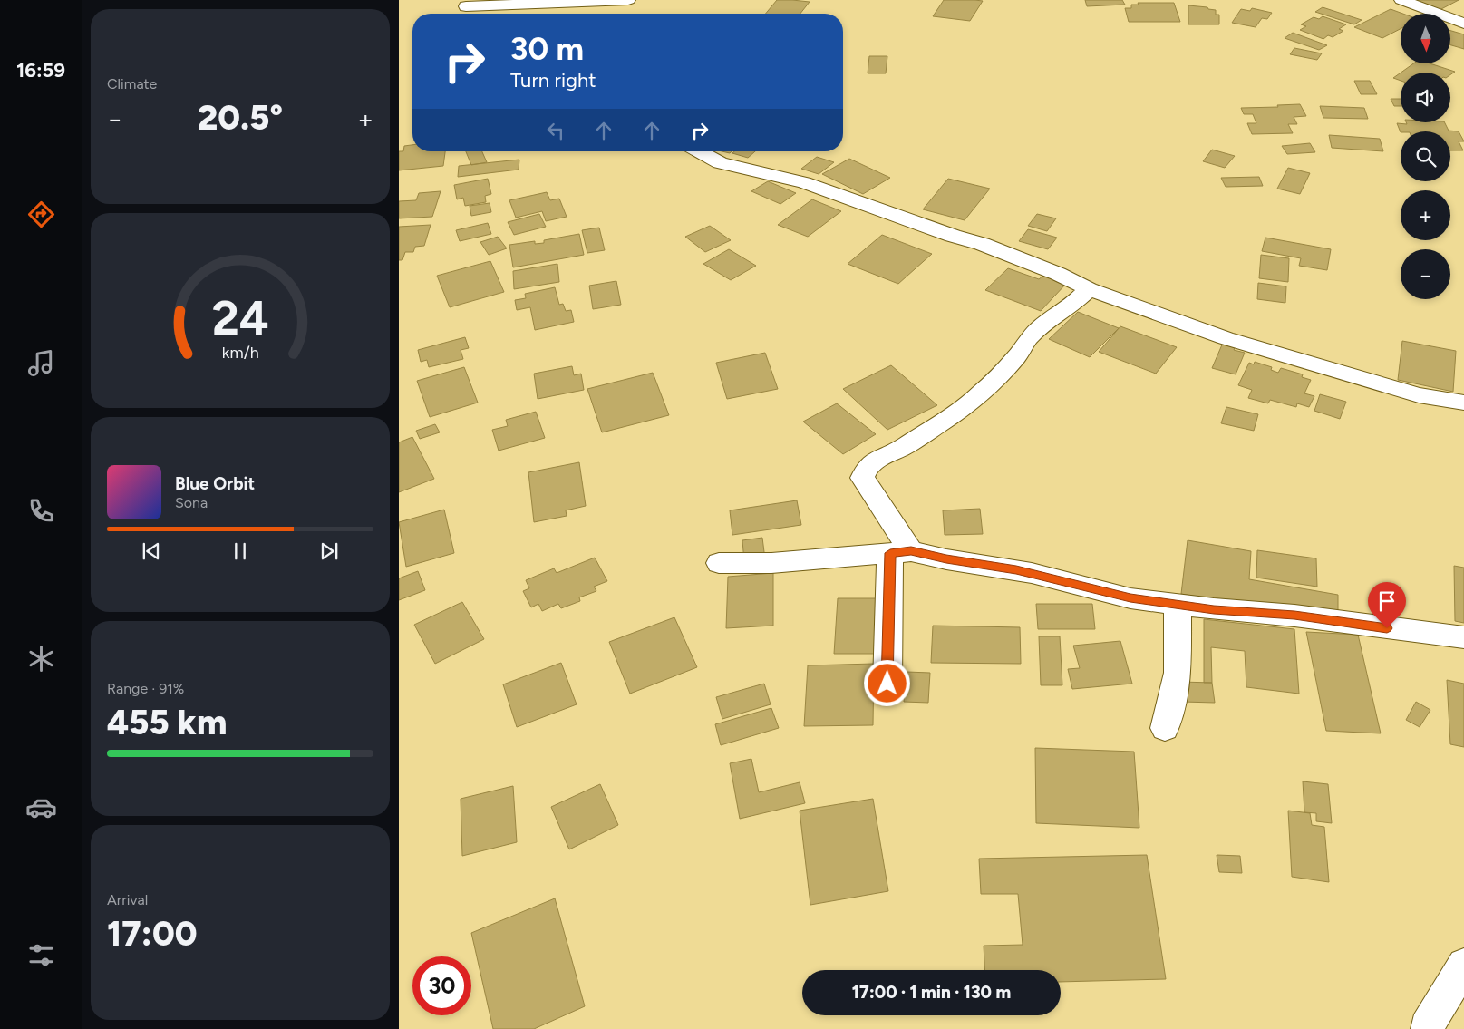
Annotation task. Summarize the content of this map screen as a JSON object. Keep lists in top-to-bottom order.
{
  "north": "bottom",
  "page": {
    "tabs": "16:59",
    "tile": [
      "Climate",
      ["Range · 91%", "455 km"],
      ["Arrival", "17:00"]
    ],
    "map_buttons": ["+", "−"],
    "turn": ["30 m", "Turn right"],
    "heat": ["−", "20.5°", "+"],
    "song": ["Blue Orbit", "Sona"],
    "limit": "30",
    "trip": "17:00 · 1 min · 130 m",
    "gauge": ["24", "km/h"]
  }
}
